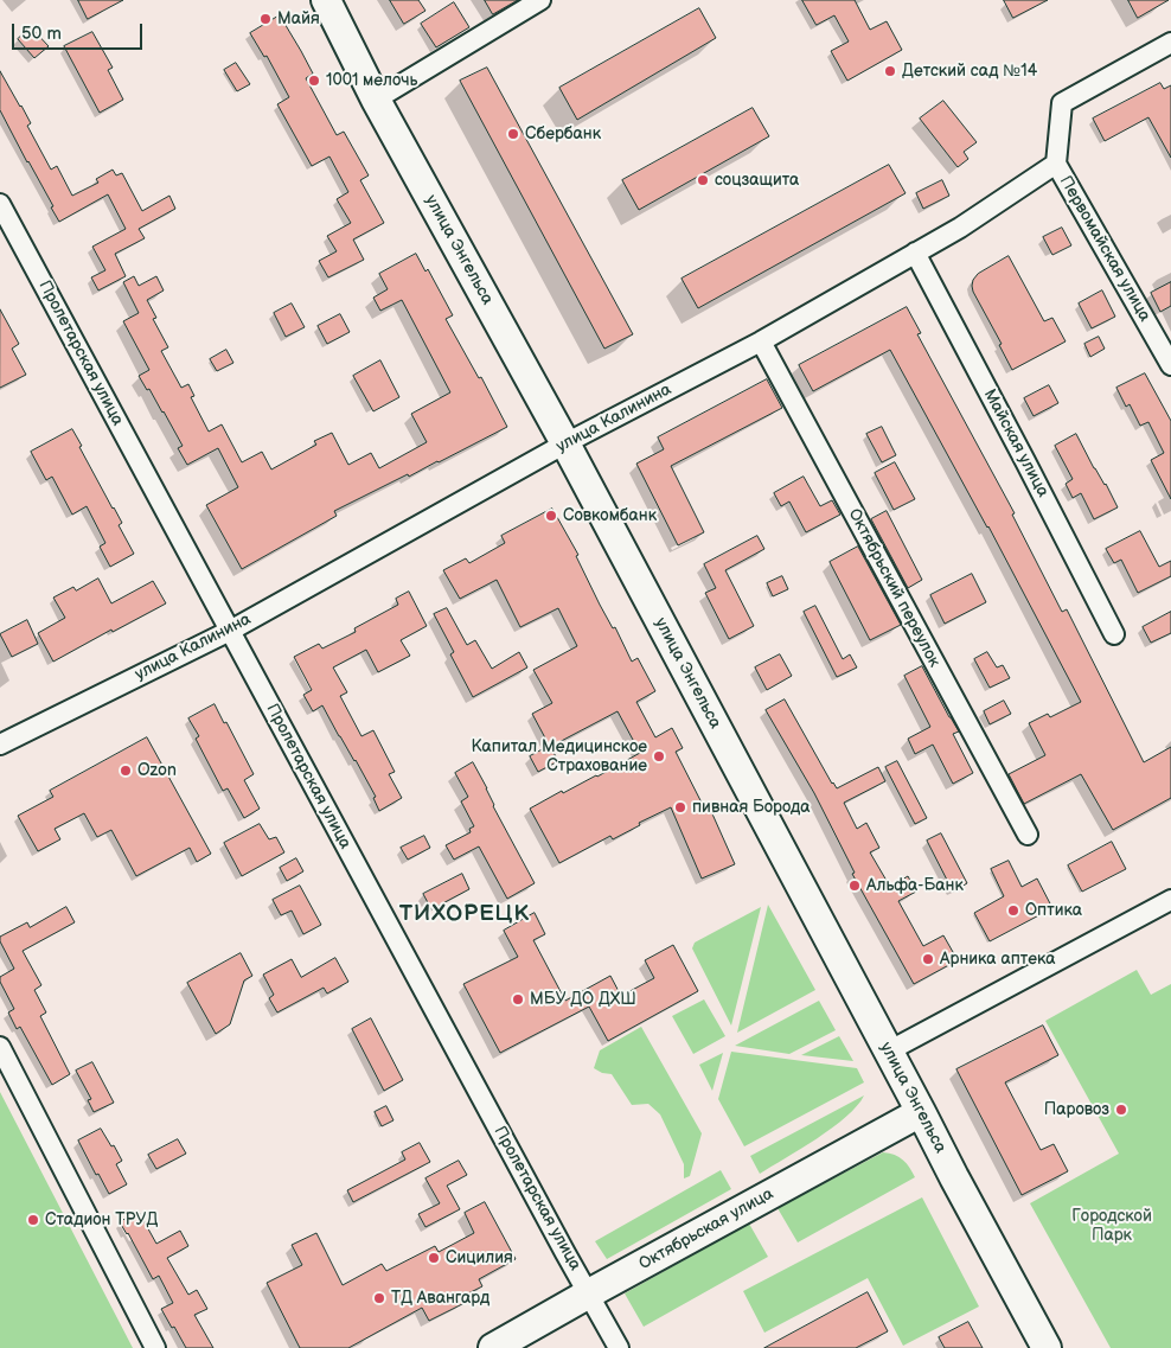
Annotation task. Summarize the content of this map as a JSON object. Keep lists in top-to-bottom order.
{
  "streets": {
    "main road": ["улица Энгельса", "Октябрьская улица"],
    "street": [
      "Первомайская улица",
      "Пролетарская улица",
      "улица Калинина",
      "Майская улица",
      "Октябрьский переулок"
    ]
  },
  "crossings": [
    ["Первомайская улица", "улица Калинина"],
    ["улица Энгельса", "улица Калинина"],
    ["улица Энгельса", "Октябрьская улица"],
    ["Пролетарская улица", "улица Калинина"],
    ["Пролетарская улица", "Октябрьская улица"],
    ["улица Калинина", "Майская улица"],
    ["улица Калинина", "Октябрьский переулок"]
  ],
  "districts": ["ТИХОРЕЦК"],
  "parks": ["Городской Парк"],
  "places": [
    "Майя",
    "Детский сад №14",
    "1001 мелочь",
    "Сбербанк",
    "соцзащита",
    "Совкомбанк",
    "Капитал Медицинское Страхование",
    "Ozon",
    "пивная Борода",
    "Альфа-Банк",
    "Оптика",
    "Арника аптека",
    "МБУ ДО ДХШ",
    "Паровоз",
    "Стадион ТРУД",
    "Сицилия",
    "ТД Авангард"
  ],
  "scale_bar": "50 m"
}
